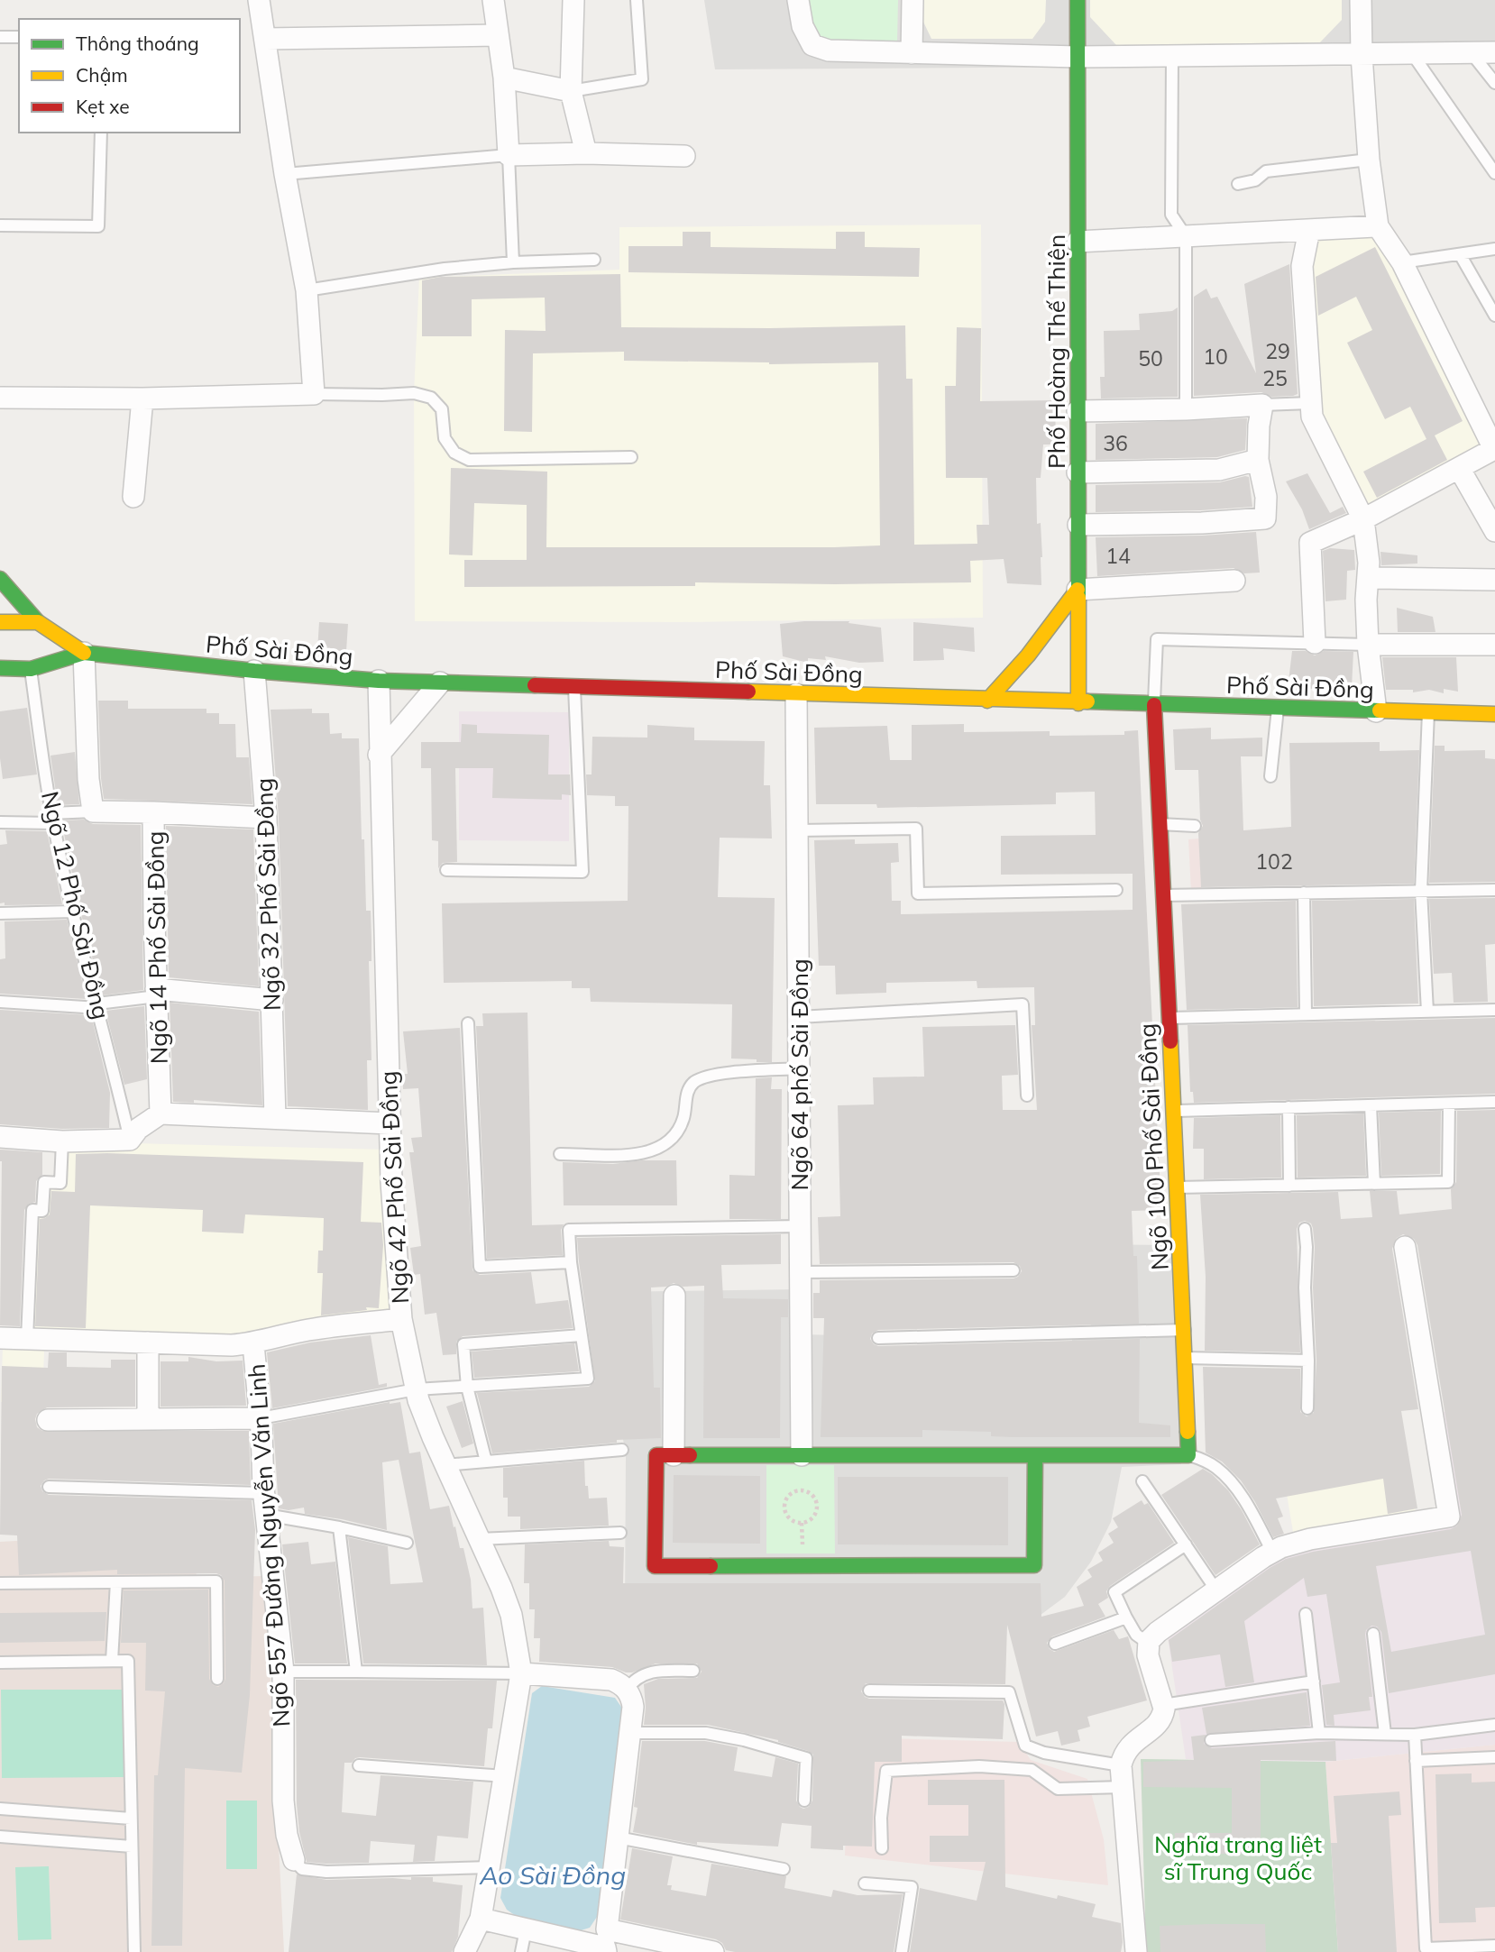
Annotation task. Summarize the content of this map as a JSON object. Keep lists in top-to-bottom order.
{
  "streets": {
    "street": [
      "Phố Hoàng Thế Thiện",
      "Phố Sài Đồng",
      "Ngõ 32 Phố Sài Đồng",
      "Ngõ 14 Phố Sài Đồng",
      "Ngõ 64 phố Sài Đồng",
      "Ngõ 100 Phố Sài Đồng",
      "Ngõ 42 Phố Sài Đồng",
      "Ngõ 557 Đường Nguyễn Văn Linh"
    ],
    "lane": ["Ngõ 12 Phố Sài Đồng"]
  },
  "crossings": [
    ["Phố Hoàng Thế Thiện", "Phố Sài Đồng"],
    ["Phố Sài Đồng", "Ngõ 32 Phố Sài Đồng"],
    ["Phố Sài Đồng", "Ngõ 12 Phố Sài Đồng"],
    ["Phố Sài Đồng", "Ngõ 64 phố Sài Đồng"],
    ["Phố Sài Đồng", "Ngõ 100 Phố Sài Đồng"],
    ["Phố Sài Đồng", "Ngõ 42 Phố Sài Đồng"],
    ["Ngõ 32 Phố Sài Đồng", "Ngõ 14 Phố Sài Đồng"],
    ["Ngõ 42 Phố Sài Đồng", "Ngõ 557 Đường Nguyễn Văn Linh"]
  ],
  "water": ["Ao Sài Đồng"],
  "parks": ["Nghĩa trang liệt sĩ Trung Quốc"],
  "house_numbers": [
    "29",
    "10",
    "50",
    "25",
    "36",
    "14",
    "102"
  ],
  "legend": ["Thông thoáng", "Chậm", "Kẹt xe"]
}
